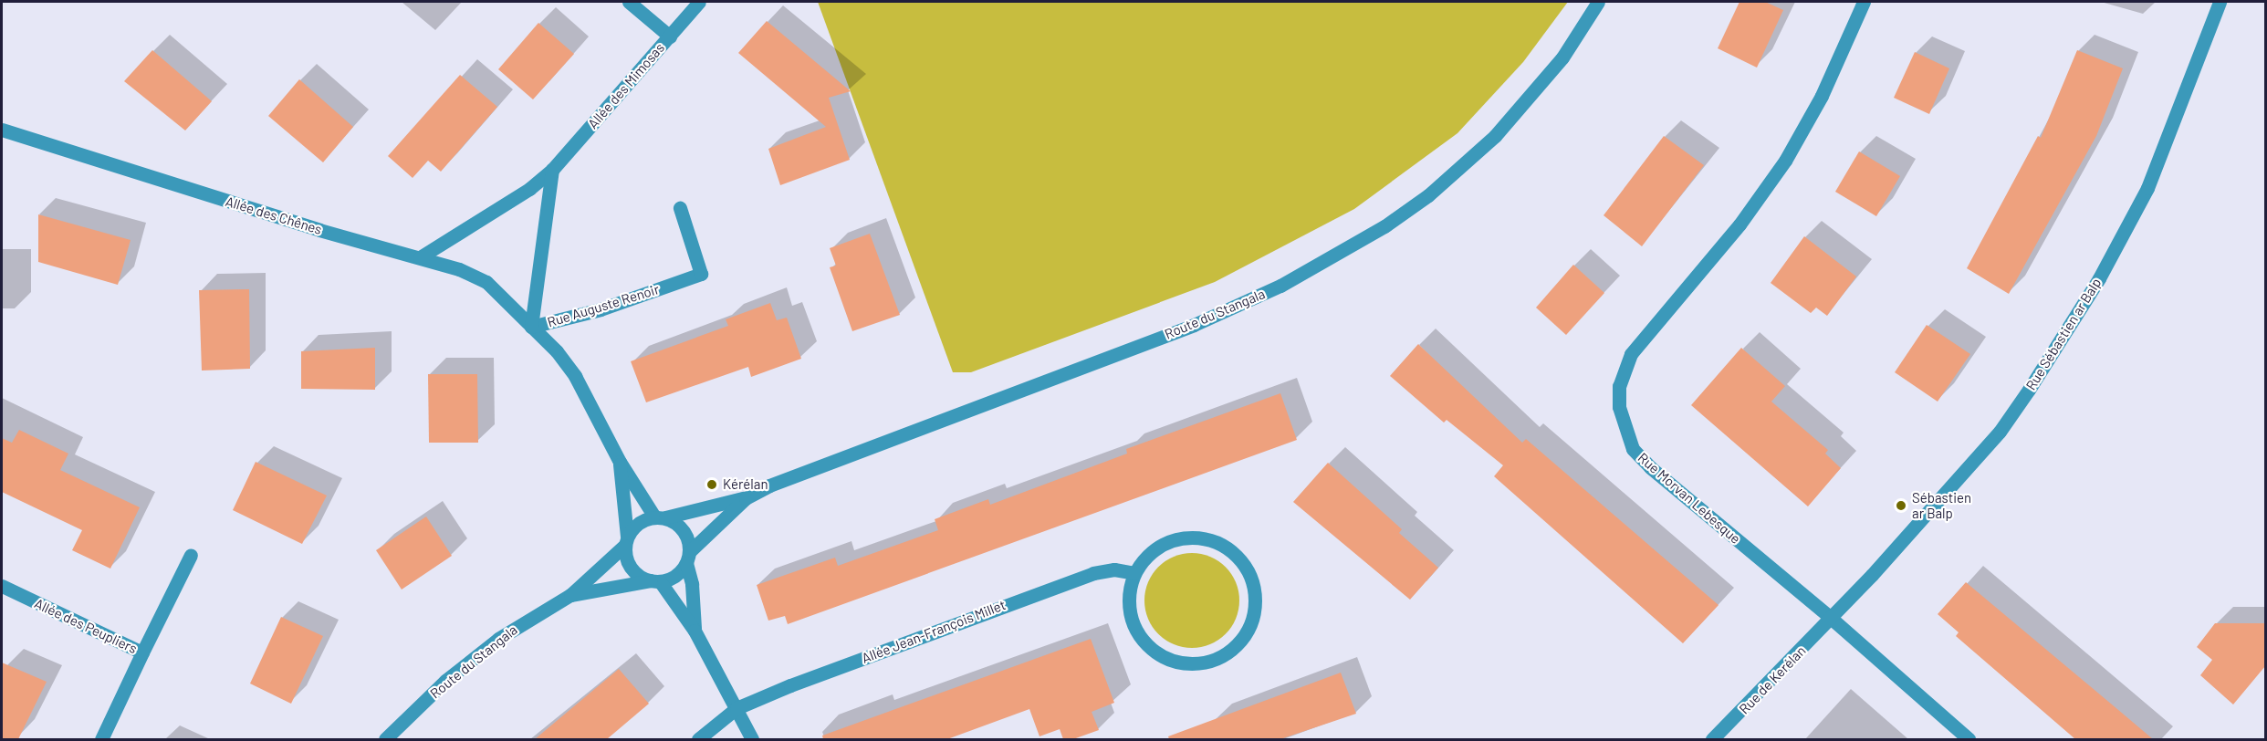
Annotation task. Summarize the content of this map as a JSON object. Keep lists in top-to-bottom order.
{
  "streets": {
    "street": [
      "Allée des Mimosas",
      "Allée des Chênes",
      "Rue Auguste Renoir",
      "Route du Stangala",
      "Rue Sébastien ar Balp",
      "Rue Morvan Lebesque",
      "Allée des Peupliers",
      "Allée Jean-François Millet",
      "Rue de Kerélan"
    ]
  },
  "crossings": [
    ["Allée des Mimosas", "Allée des Chênes"],
    ["Allée des Chênes", "Rue Auguste Renoir"],
    ["Rue Auguste Renoir", "Route du Stangala"],
    ["Rue Sébastien ar Balp", "Rue Morvan Lebesque"],
    ["Rue Sébastien ar Balp", "Rue de Kerélan"],
    ["Rue Morvan Lebesque", "Rue de Kerélan"]
  ],
  "places": ["Kérélan", "Sébastien ar Balp"]
}
